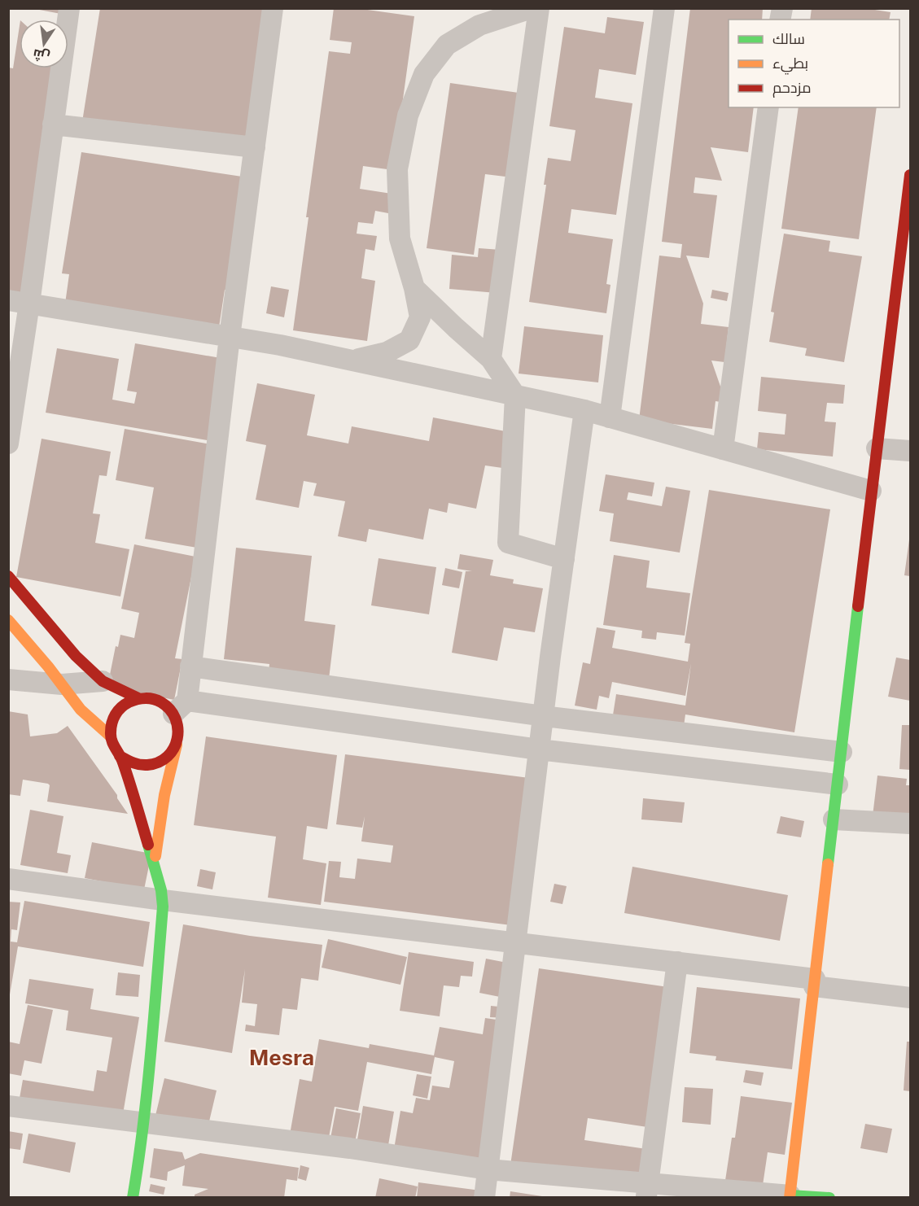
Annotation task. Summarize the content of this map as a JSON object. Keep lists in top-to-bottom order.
{
  "districts": ["Mesra"],
  "legend": ["سالك", "بطيء", "مزدحم"],
  "north": "bottom"
}
